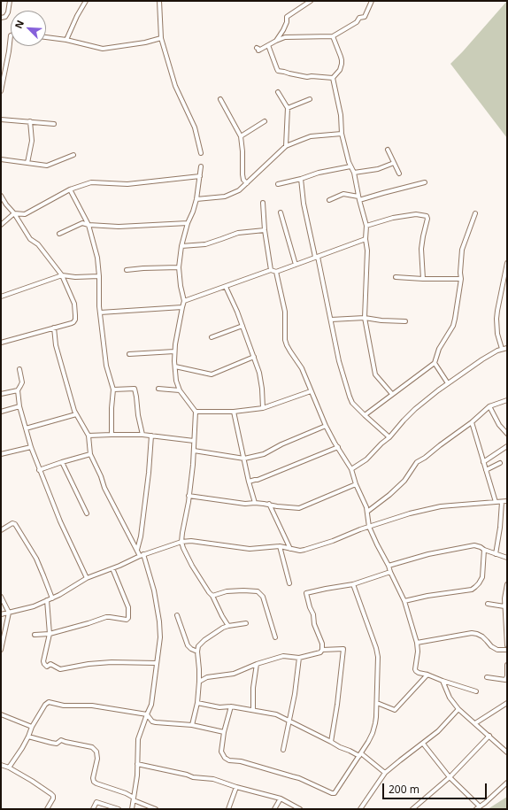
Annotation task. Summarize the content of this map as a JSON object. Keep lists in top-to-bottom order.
{
  "scale_bar": "200 m",
  "north": "top left"
}
